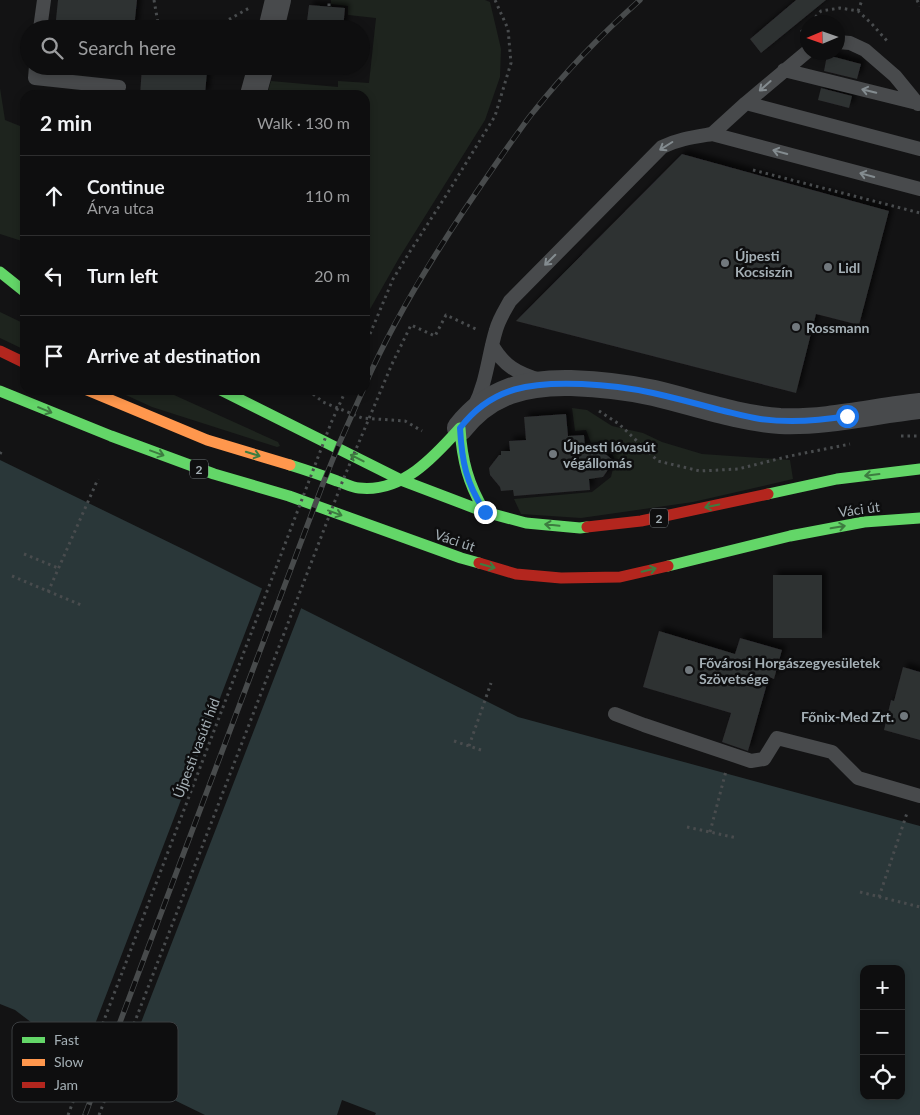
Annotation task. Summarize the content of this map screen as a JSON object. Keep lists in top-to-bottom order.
{
  "streets": {
    "main road": ["2", "Váci út"],
    "path": ["Újpesti vasúti híd"]
  },
  "places": [
    "Újpesti Kocsiszín",
    "Lidl",
    "Rossmann",
    "Újpesti lóvasút végállomás",
    "Fővárosi Horgászegyesületek Szövetsége",
    "Főnix-Med Zrt."
  ],
  "legend": ["Fast", "Slow", "Jam"],
  "north": "left",
  "page": {
    "search": "Search here",
    "heading": ["2 min", "Walk · 130 m"],
    "list": [
      ["Continue", "Árva utca", "110 m"],
      ["Turn left", "20 m"],
      "Arrive at destination"
    ],
    "map_buttons": ["+", "−"]
  }
}
